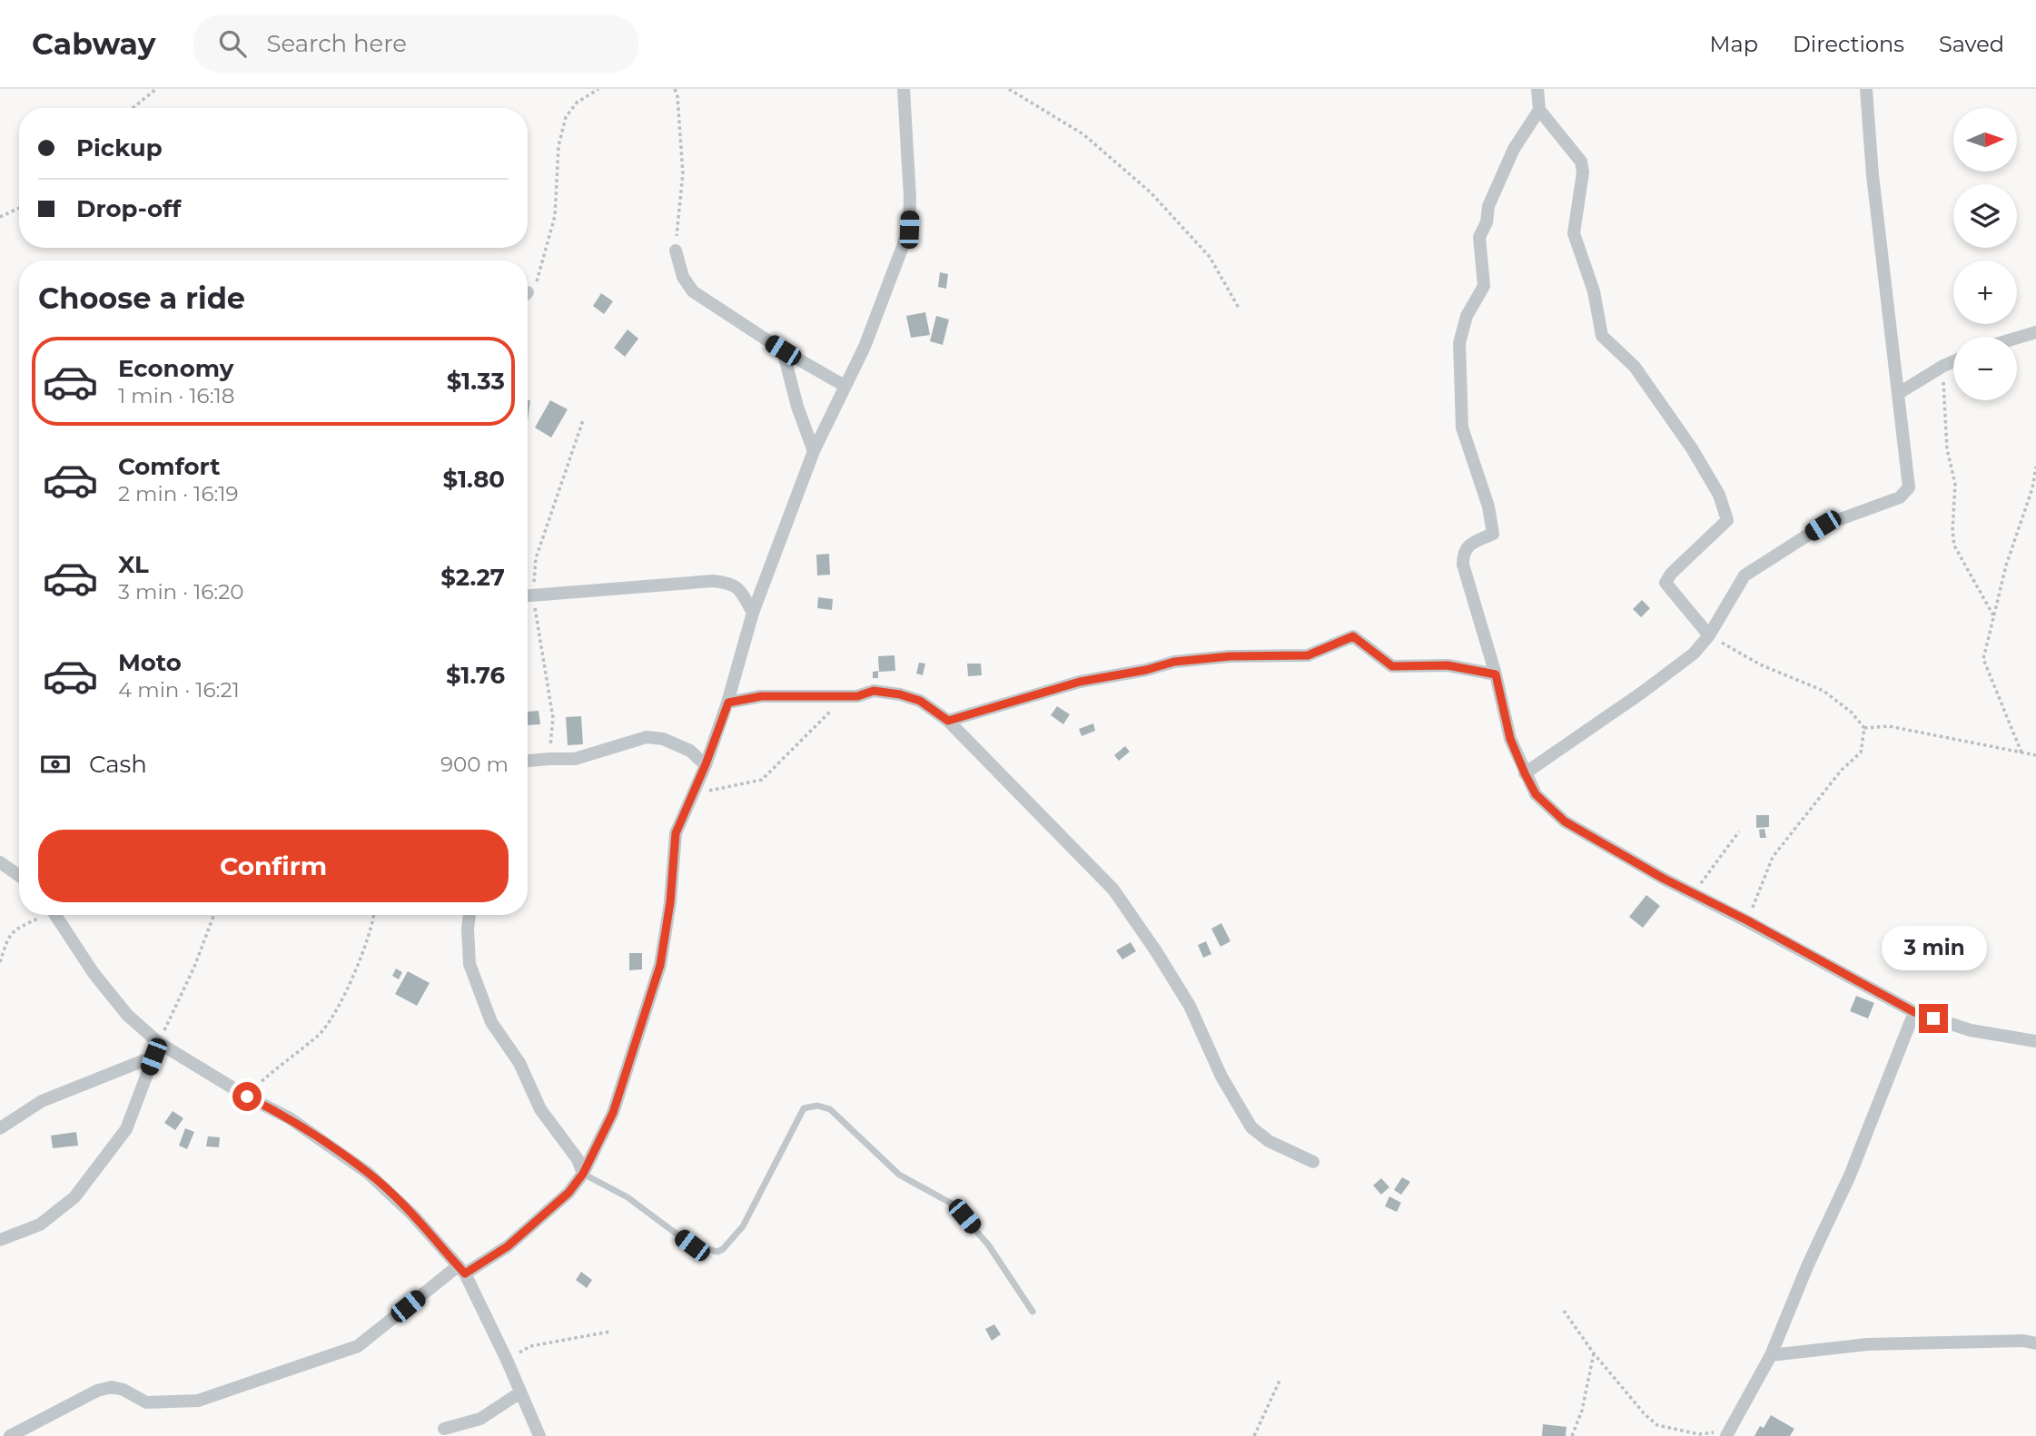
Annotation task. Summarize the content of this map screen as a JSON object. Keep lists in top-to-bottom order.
{
  "north": "right",
  "page": {
    "header": "Cabway",
    "search": "Search here",
    "nav": ["Map", "Directions", "Saved"],
    "map_buttons": ["+", "−"],
    "banner": ["Pickup", "Drop-off"],
    "heading": "Choose a ride",
    "list": [
      {
        "name": "Economy",
        "note": "1 min · 16:18",
        "value": "$1.33"
      },
      {
        "name": "Comfort",
        "note": "2 min · 16:19",
        "value": "$1.80"
      },
      {
        "name": "XL",
        "note": "3 min · 16:20",
        "value": "$2.27"
      },
      {
        "name": "Moto",
        "note": "4 min · 16:21",
        "value": "$1.76"
      }
    ],
    "pay": ["Cash", "900 m"],
    "buttons": "Confirm",
    "bubble": "3 min"
  }
}
